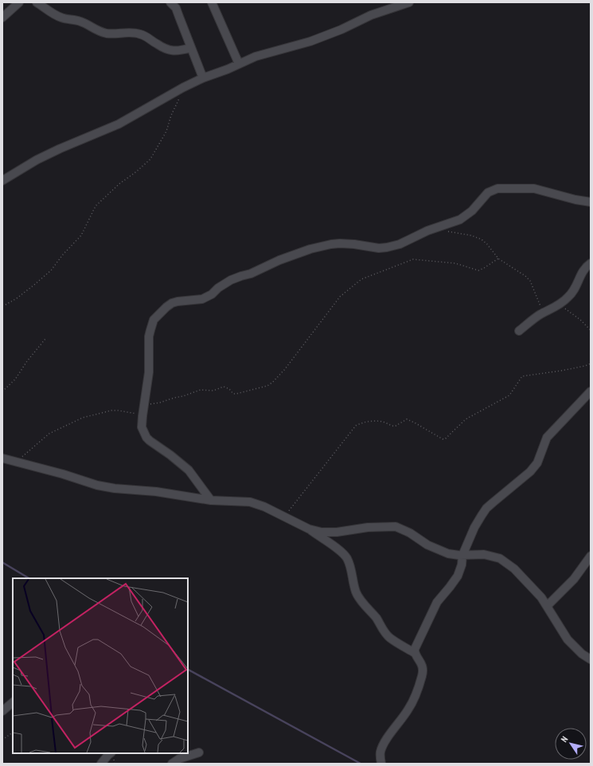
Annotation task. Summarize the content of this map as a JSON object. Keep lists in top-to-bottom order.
{
  "north": "top left"
}
